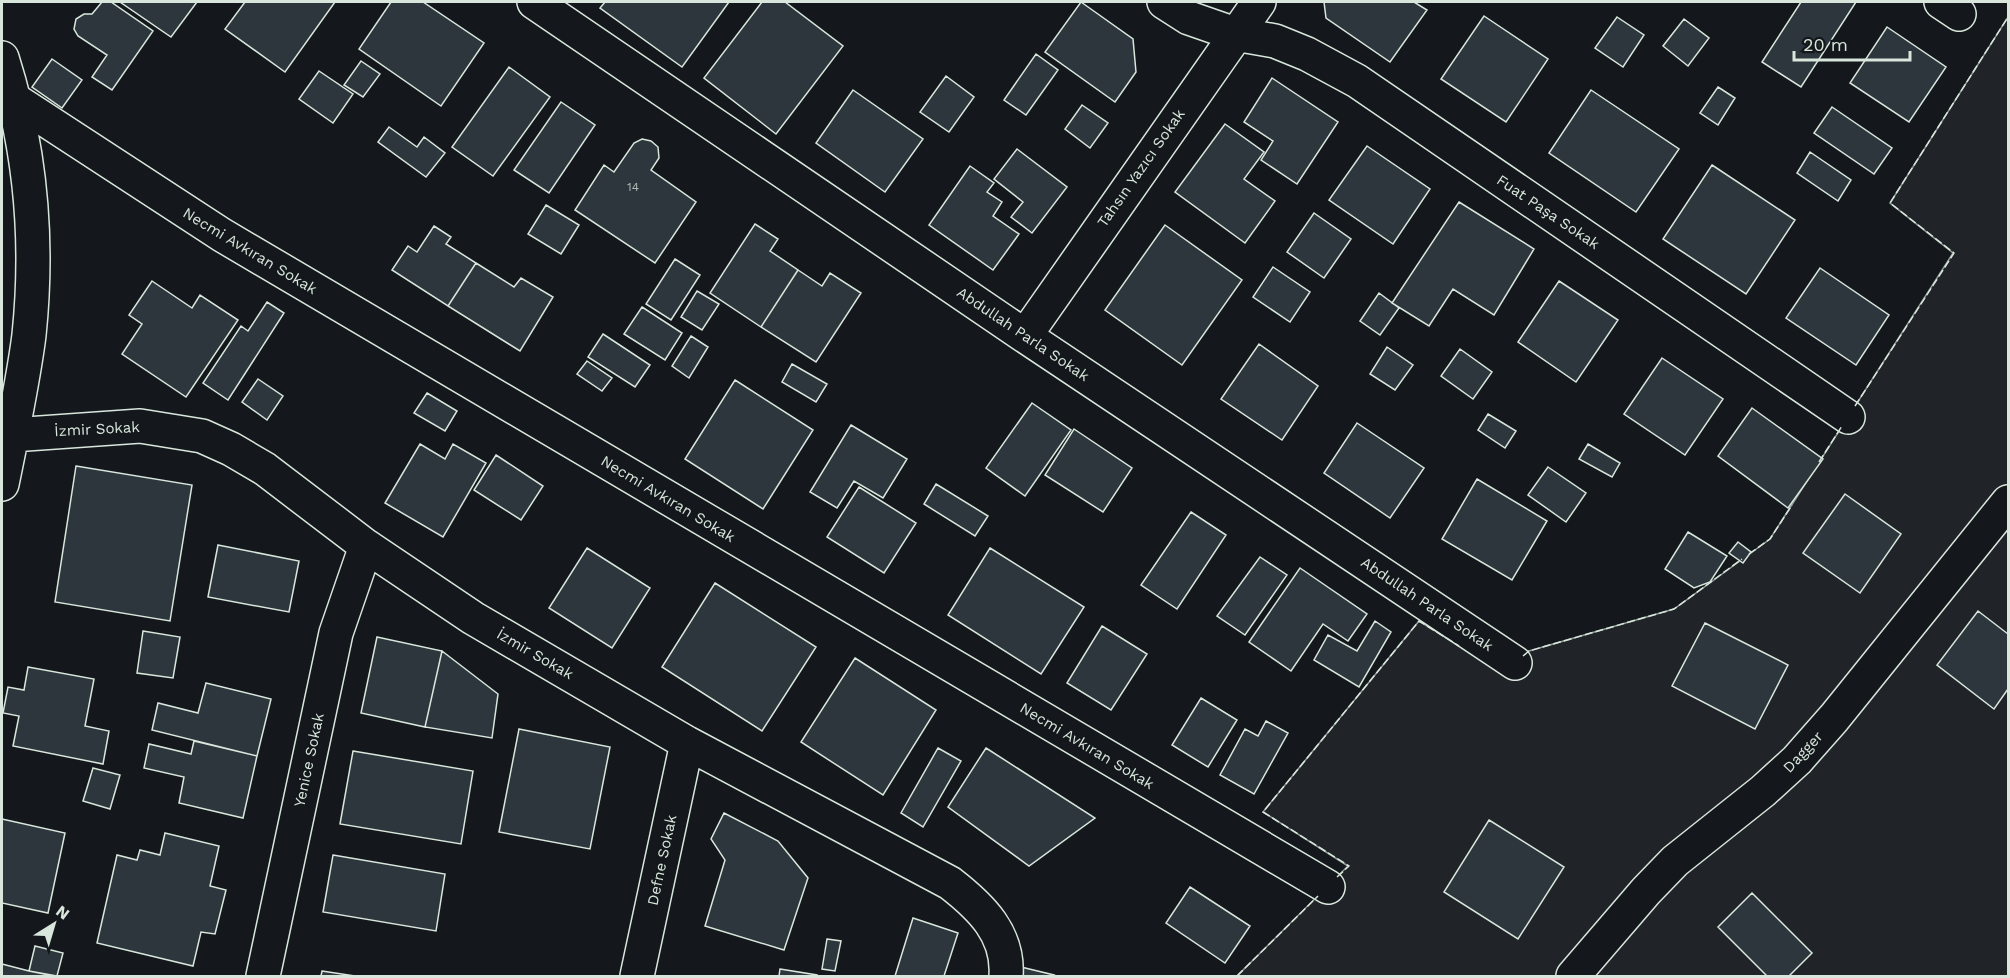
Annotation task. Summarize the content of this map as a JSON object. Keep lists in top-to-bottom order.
{
  "streets": {
    "street": [
      "Tahsın Yazıcı Sokak",
      "Fuat Paşa Sokak",
      "Necmi Avkıran Sokak",
      "Abdullah Parla Sokak",
      "İzmir Sokak",
      "Dagger",
      "Yenice Sokak",
      "Defne Sokak"
    ]
  },
  "crossings": [
    ["Tahsın Yazıcı Sokak", "Fuat Paşa Sokak"],
    ["Tahsın Yazıcı Sokak", "Abdullah Parla Sokak"],
    ["İzmir Sokak", "Yenice Sokak"],
    ["İzmir Sokak", "Defne Sokak"]
  ],
  "house_numbers": ["14"],
  "scale_bar": "20 m",
  "north": "top right"
}
